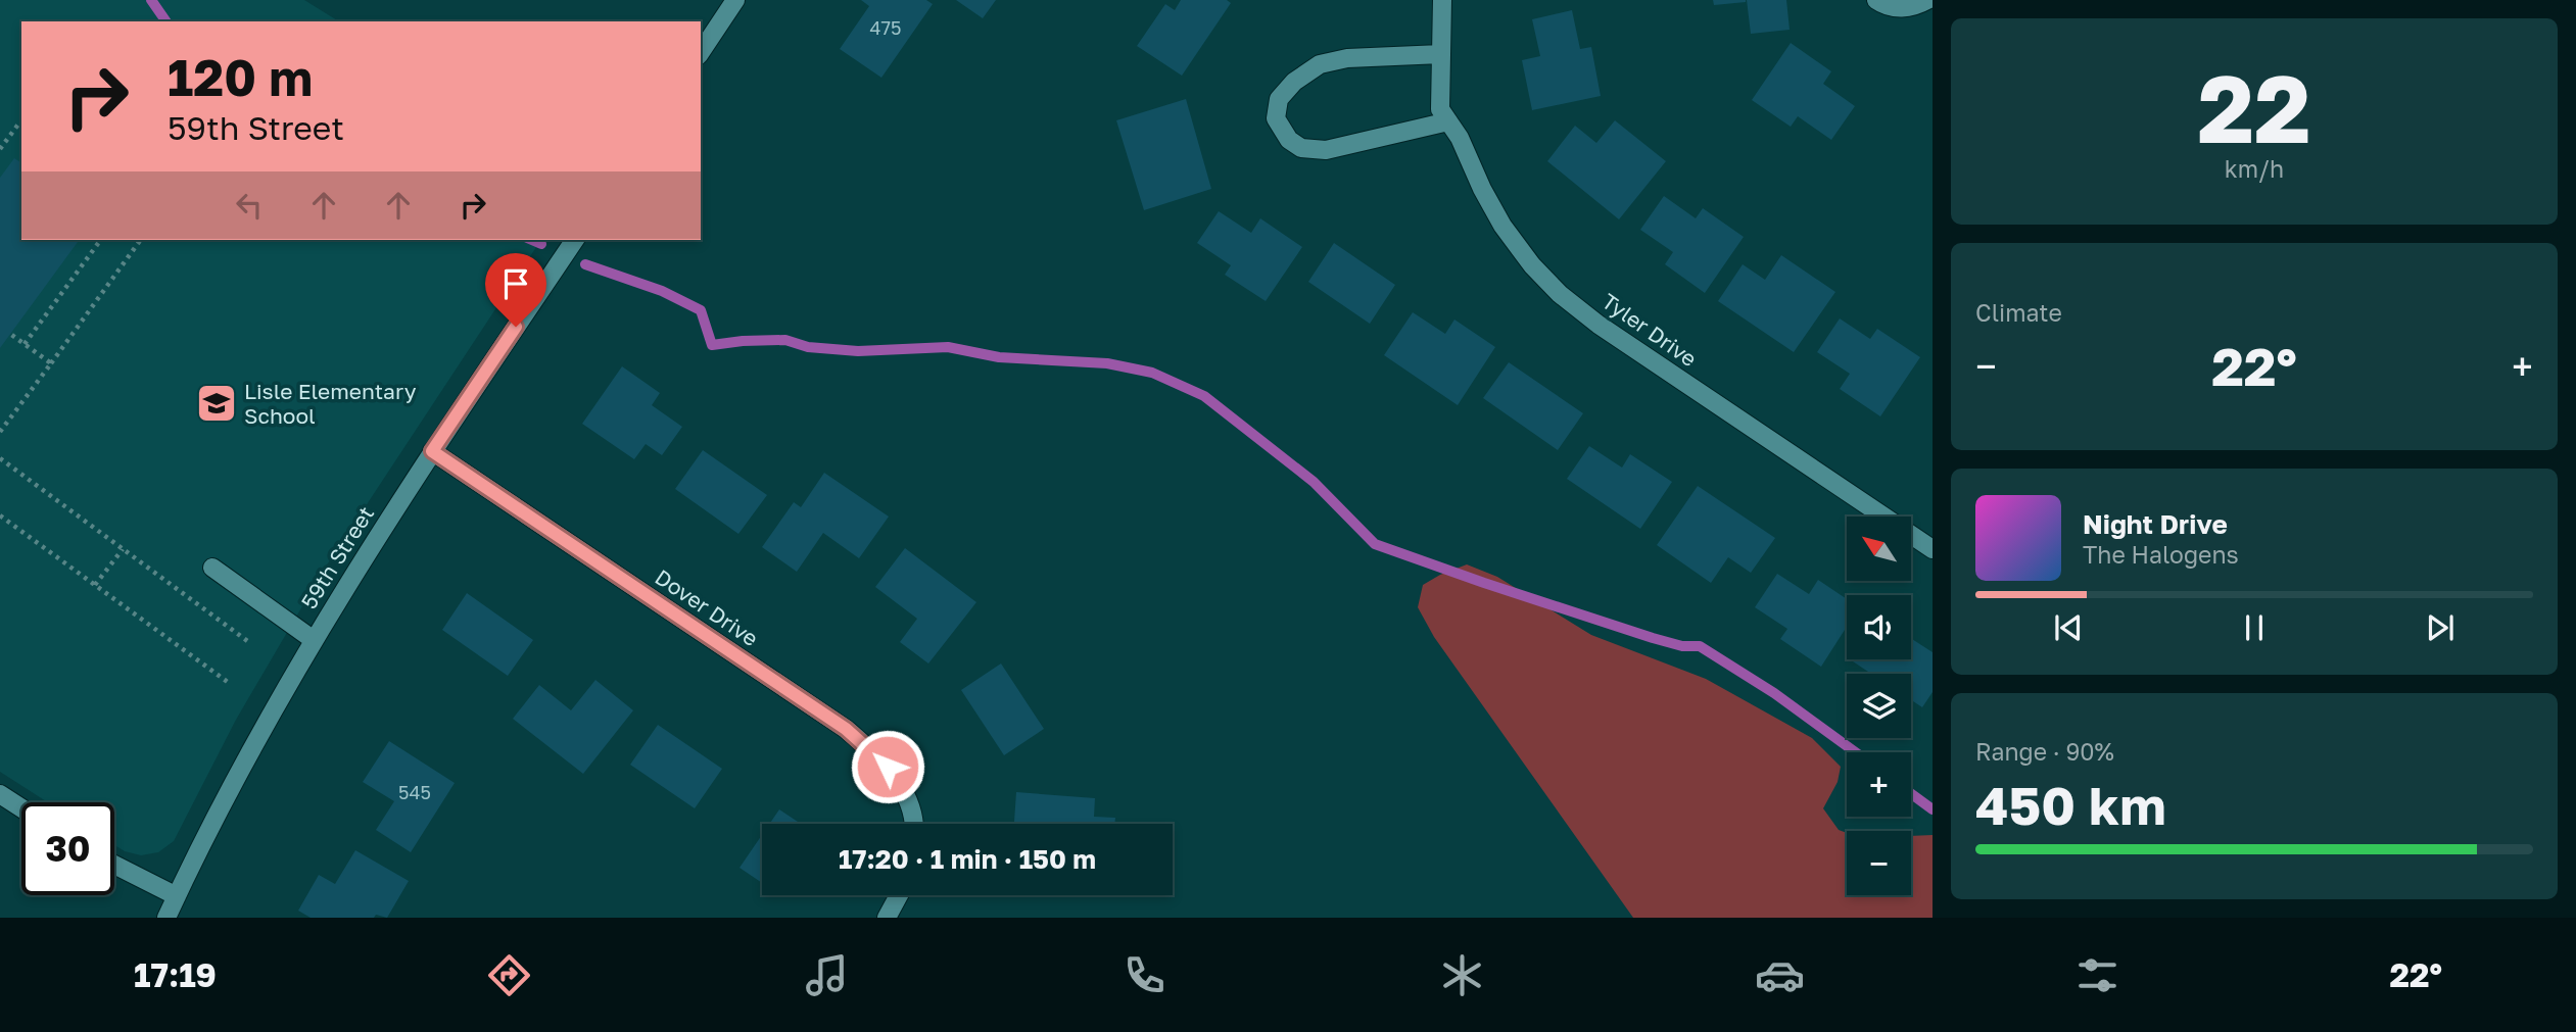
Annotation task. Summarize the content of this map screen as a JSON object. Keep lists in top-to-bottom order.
{
  "streets": {
    "street": ["Tyler Drive", "59th Street", "Dover Drive"]
  },
  "crossings": [
    ["59th Street", "Dover Drive"]
  ],
  "places": {
    "school or university": ["Lisle Elementary School"]
  },
  "house_numbers": ["475", "545"],
  "north": "top left",
  "page": {
    "tile": [
      ["22", "km/h"],
      "Climate",
      ["Range · 90%", "450 km"]
    ],
    "turn": ["120 m", "59th Street"],
    "heat": ["−", "22°", "+"],
    "song": ["Night Drive", "The Halogens"],
    "map_buttons": ["+", "−"],
    "limit": "30",
    "trip": "17:20 · 1 min · 150 m",
    "tabs": ["17:19", "22°"]
  }
}
